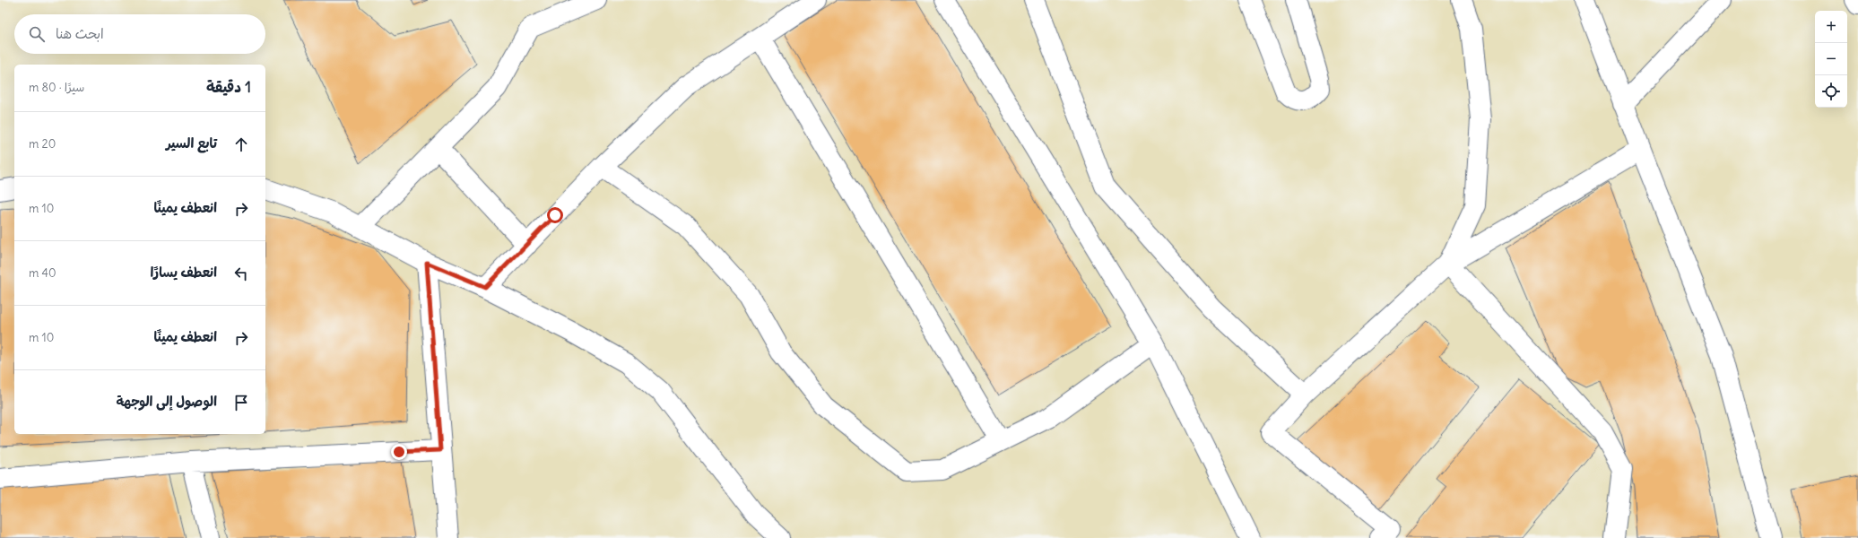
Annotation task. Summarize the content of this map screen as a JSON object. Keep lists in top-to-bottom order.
{
  "page": {
    "map_buttons": ["+", "−"],
    "search": "ابحث هنا",
    "heading": ["1 دقيقة", "سيرًا · 80 m"],
    "list": [
      ["تابع السير", "20 m"],
      ["انعطف يمينًا", "10 m"],
      ["انعطف يسارًا", "40 m"],
      ["انعطف يمينًا", "10 m"],
      "الوصول إلى الوجهة"
    ]
  }
}
